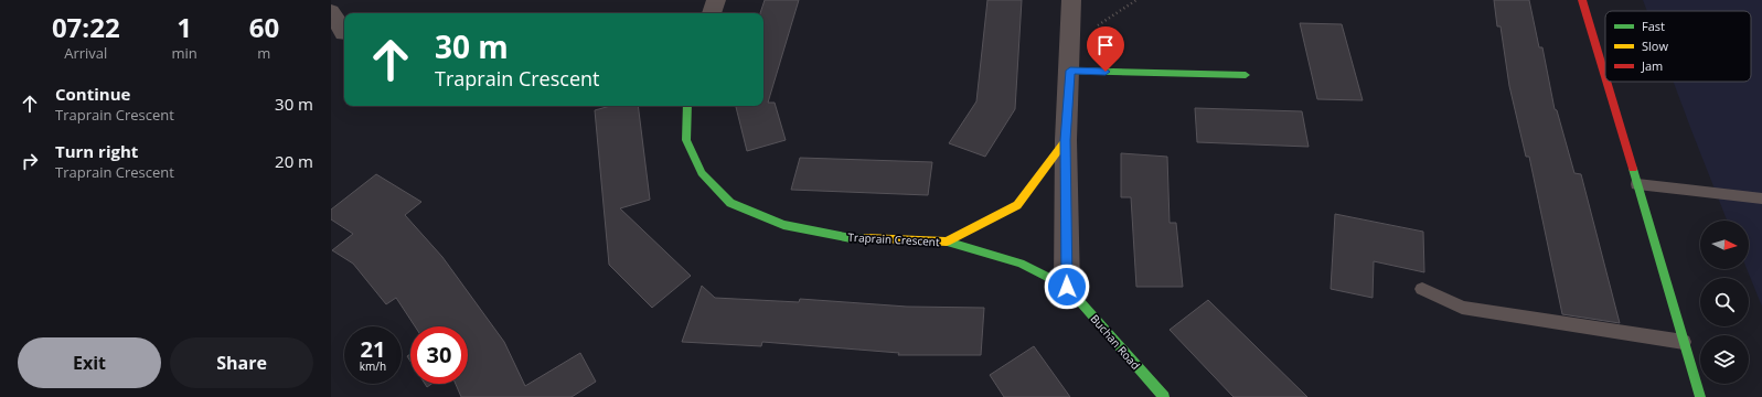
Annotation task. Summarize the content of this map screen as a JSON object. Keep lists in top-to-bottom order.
{
  "streets": {
    "street": ["Traprain Crescent", "Buchan Road"]
  },
  "crossings": [
    ["Traprain Crescent", "Buchan Road"]
  ],
  "legend": ["Fast", "Slow", "Jam"],
  "north": "right",
  "page": {
    "eta": [
      "07:22",
      "Arrival",
      "1",
      "min",
      "60",
      "m"
    ],
    "turn": ["30 m", "Traprain Crescent"],
    "list": [
      {
        "name": "Continue",
        "note": "Traprain Crescent",
        "value": "30 m"
      },
      {
        "name": "Turn right",
        "note": "Traprain Crescent",
        "value": "20 m"
      }
    ],
    "speed": "21 km/h",
    "limit": "30",
    "buttons": ["Exit", "Share"]
  }
}
